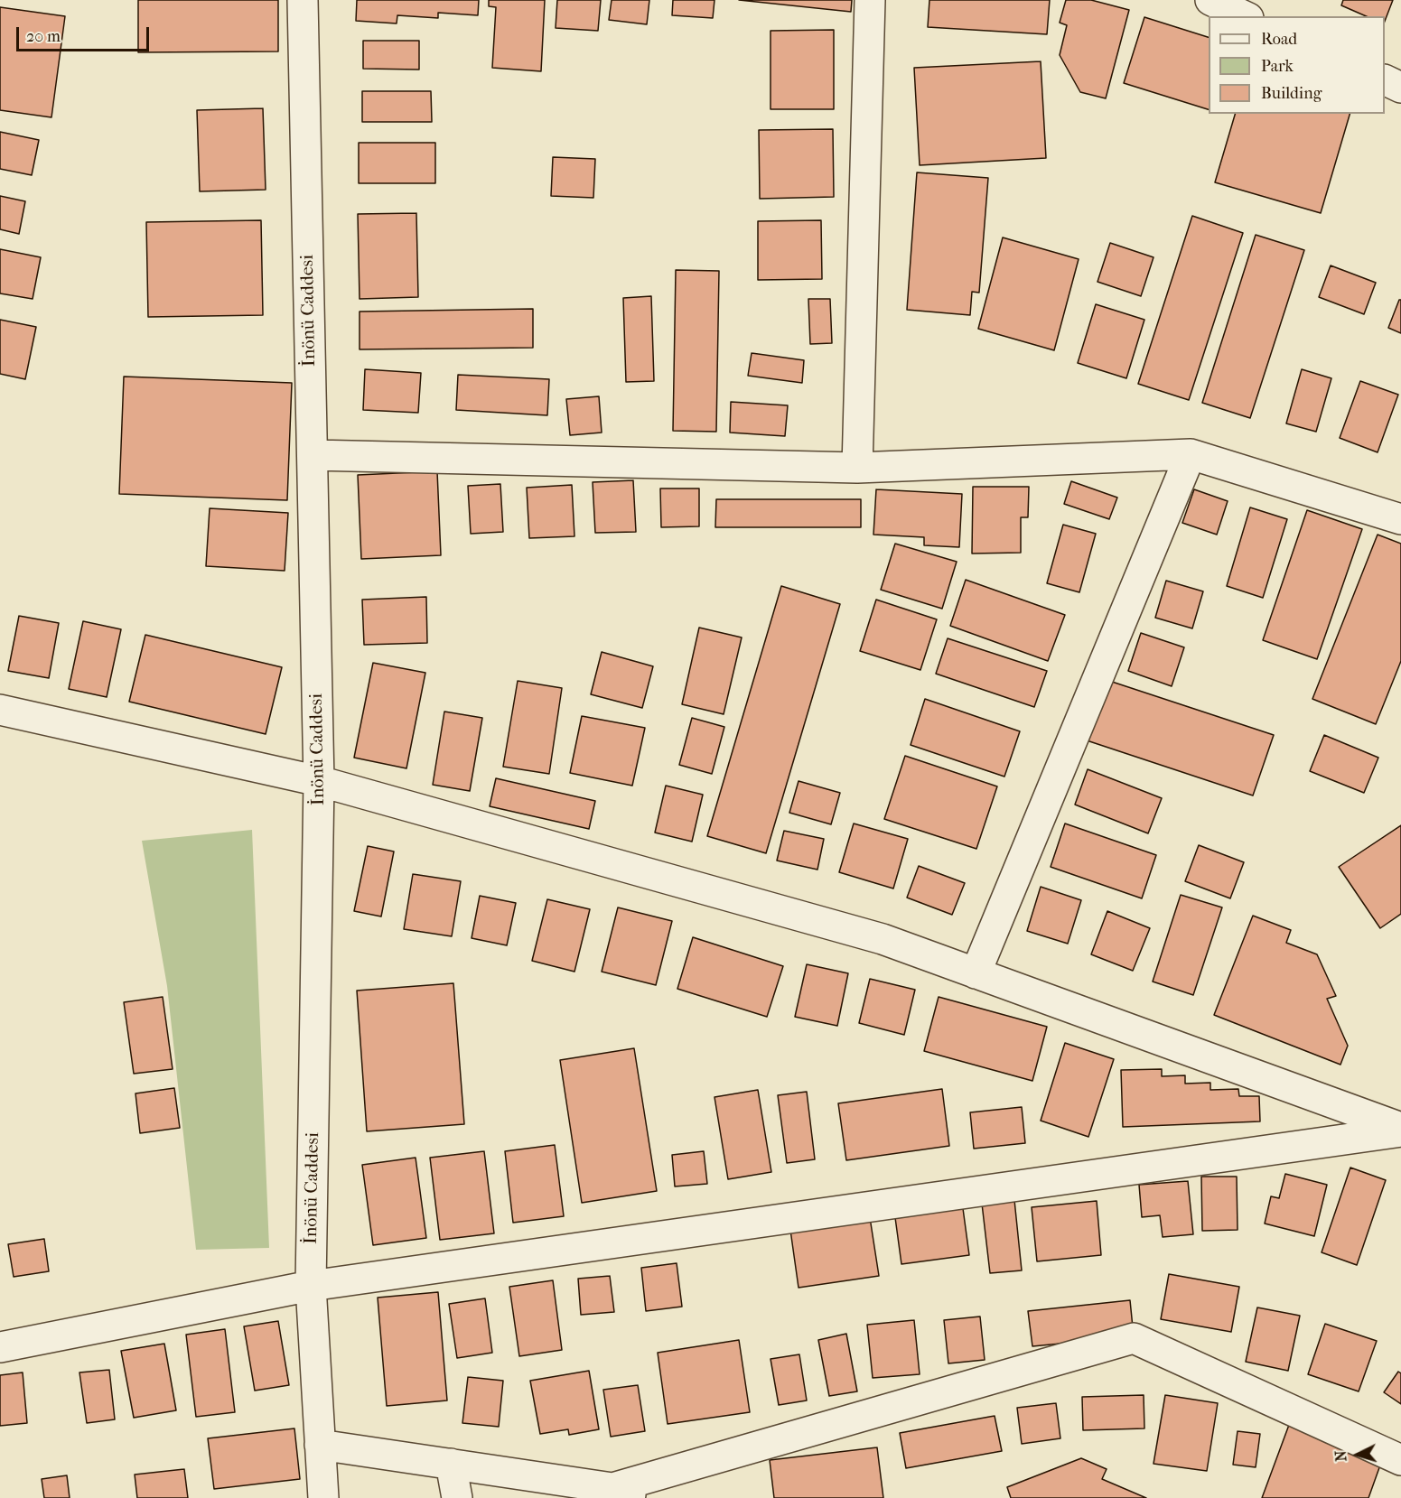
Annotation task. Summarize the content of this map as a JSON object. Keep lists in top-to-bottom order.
{
  "streets": {
    "street": ["İnönü Caddesi"]
  },
  "legend": ["Road", "Park", "Building"],
  "scale_bar": "20 m",
  "north": "left"
}
